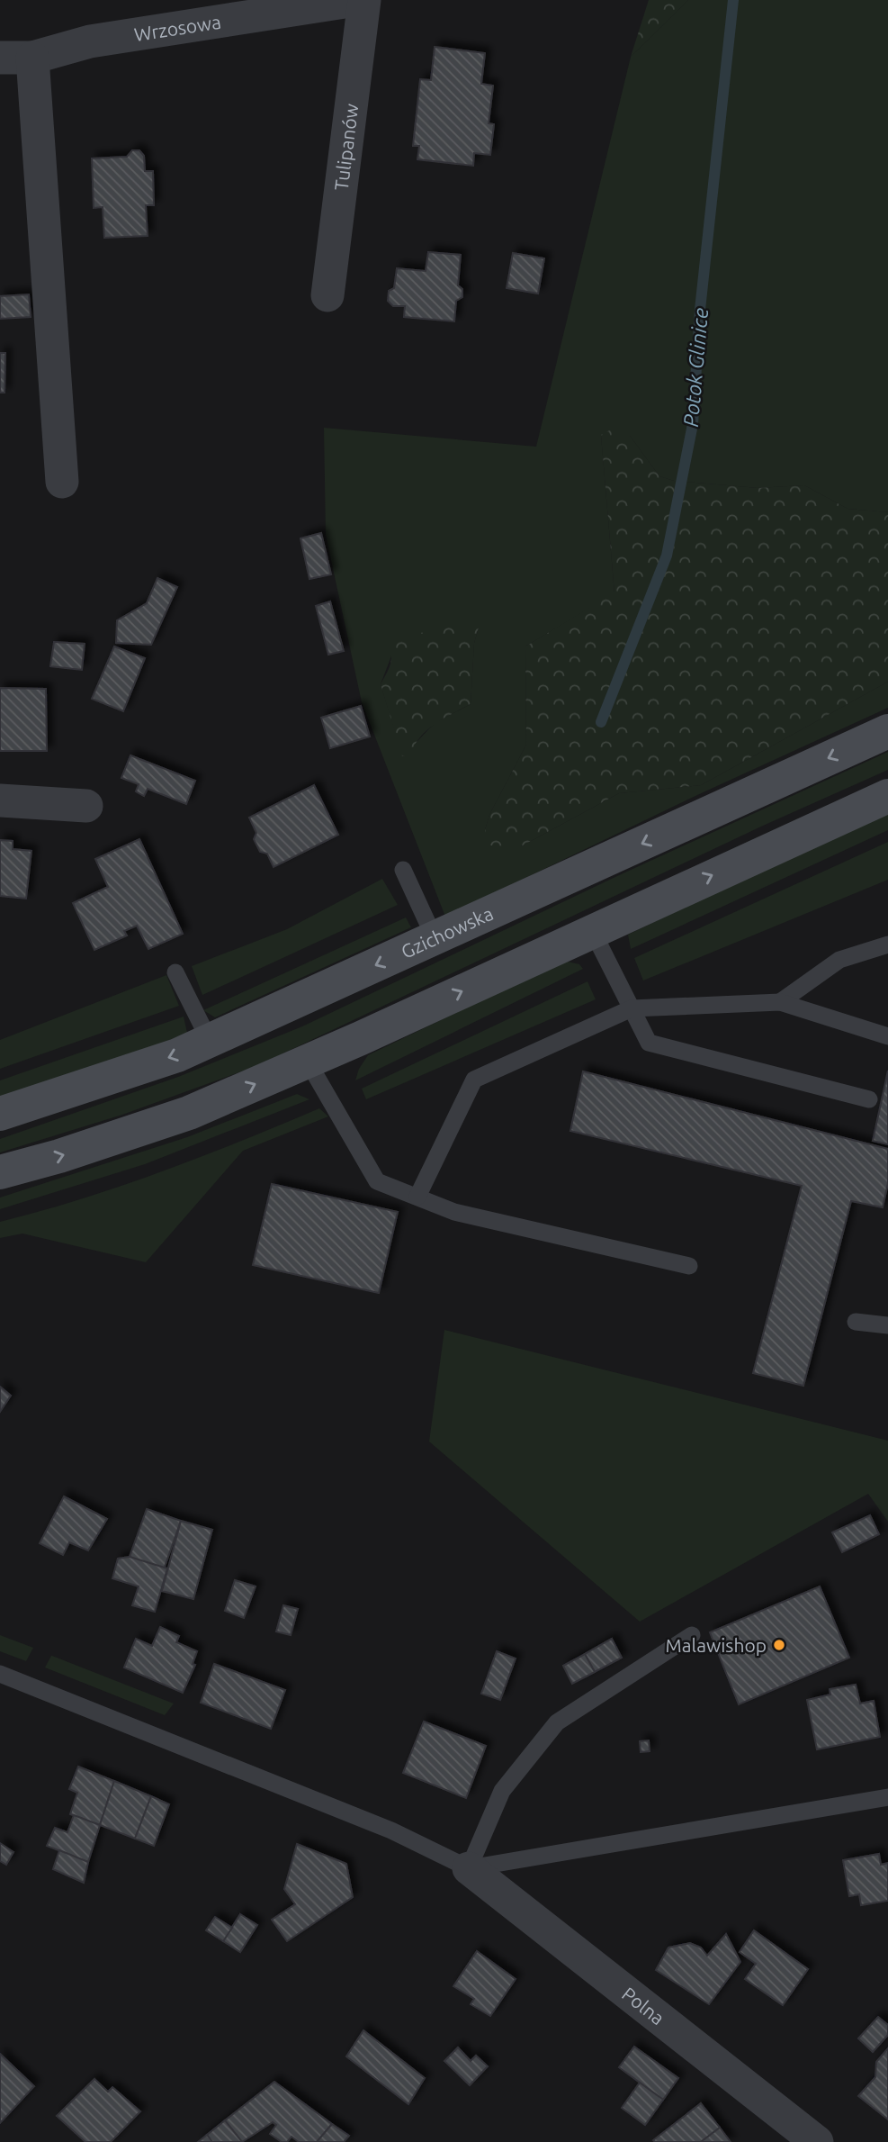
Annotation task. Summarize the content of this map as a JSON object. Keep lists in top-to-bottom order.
{
  "streets": {
    "street": [
      "Wrzosowa",
      "Tulipanów",
      "Gzichowska",
      "Polna"
    ]
  },
  "water": ["Potok Glinice"],
  "places": ["Malawishop"]
}
